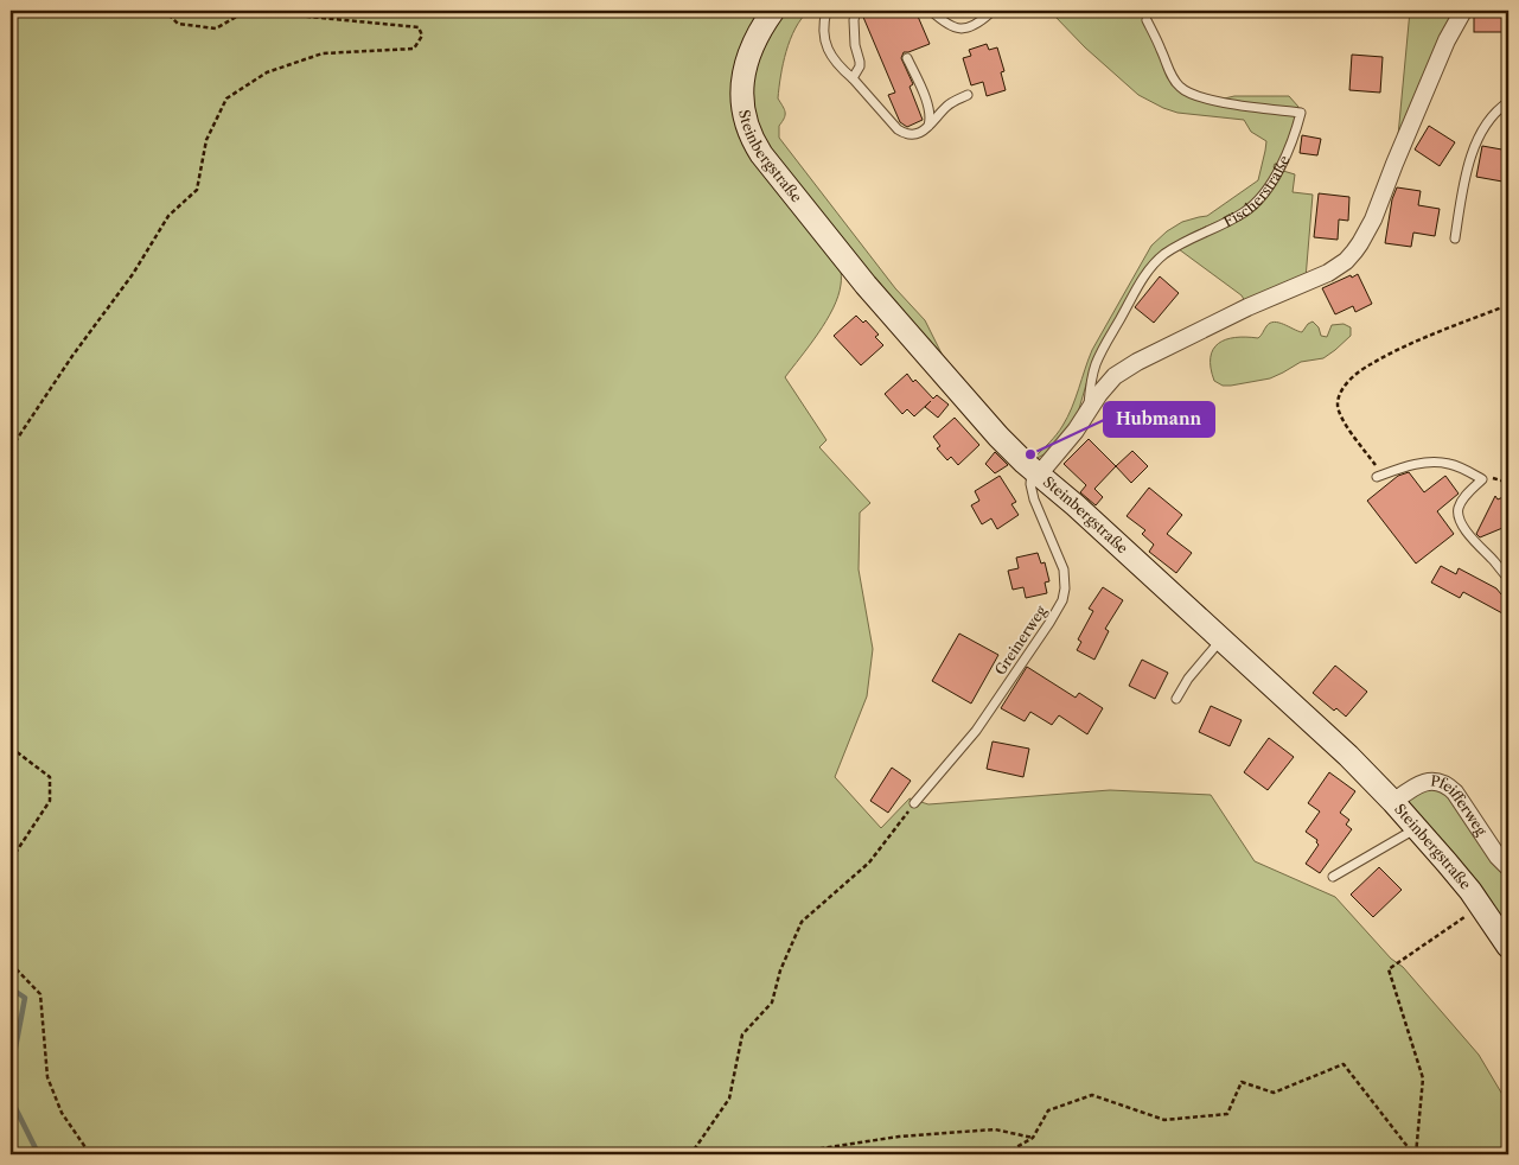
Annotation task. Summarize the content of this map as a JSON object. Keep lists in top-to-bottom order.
{
  "streets": {
    "street": ["Steinbergstraße", "Fischerstraße", "Pfeifferweg"],
    "lane": ["Greinerweg"]
  },
  "crossings": [
    ["Steinbergstraße", "Fischerstraße"],
    ["Steinbergstraße", "Greinerweg"],
    ["Steinbergstraße", "Pfeifferweg"],
    ["Fischerstraße", "Greinerweg"]
  ],
  "places": ["Hubmann"]
}
